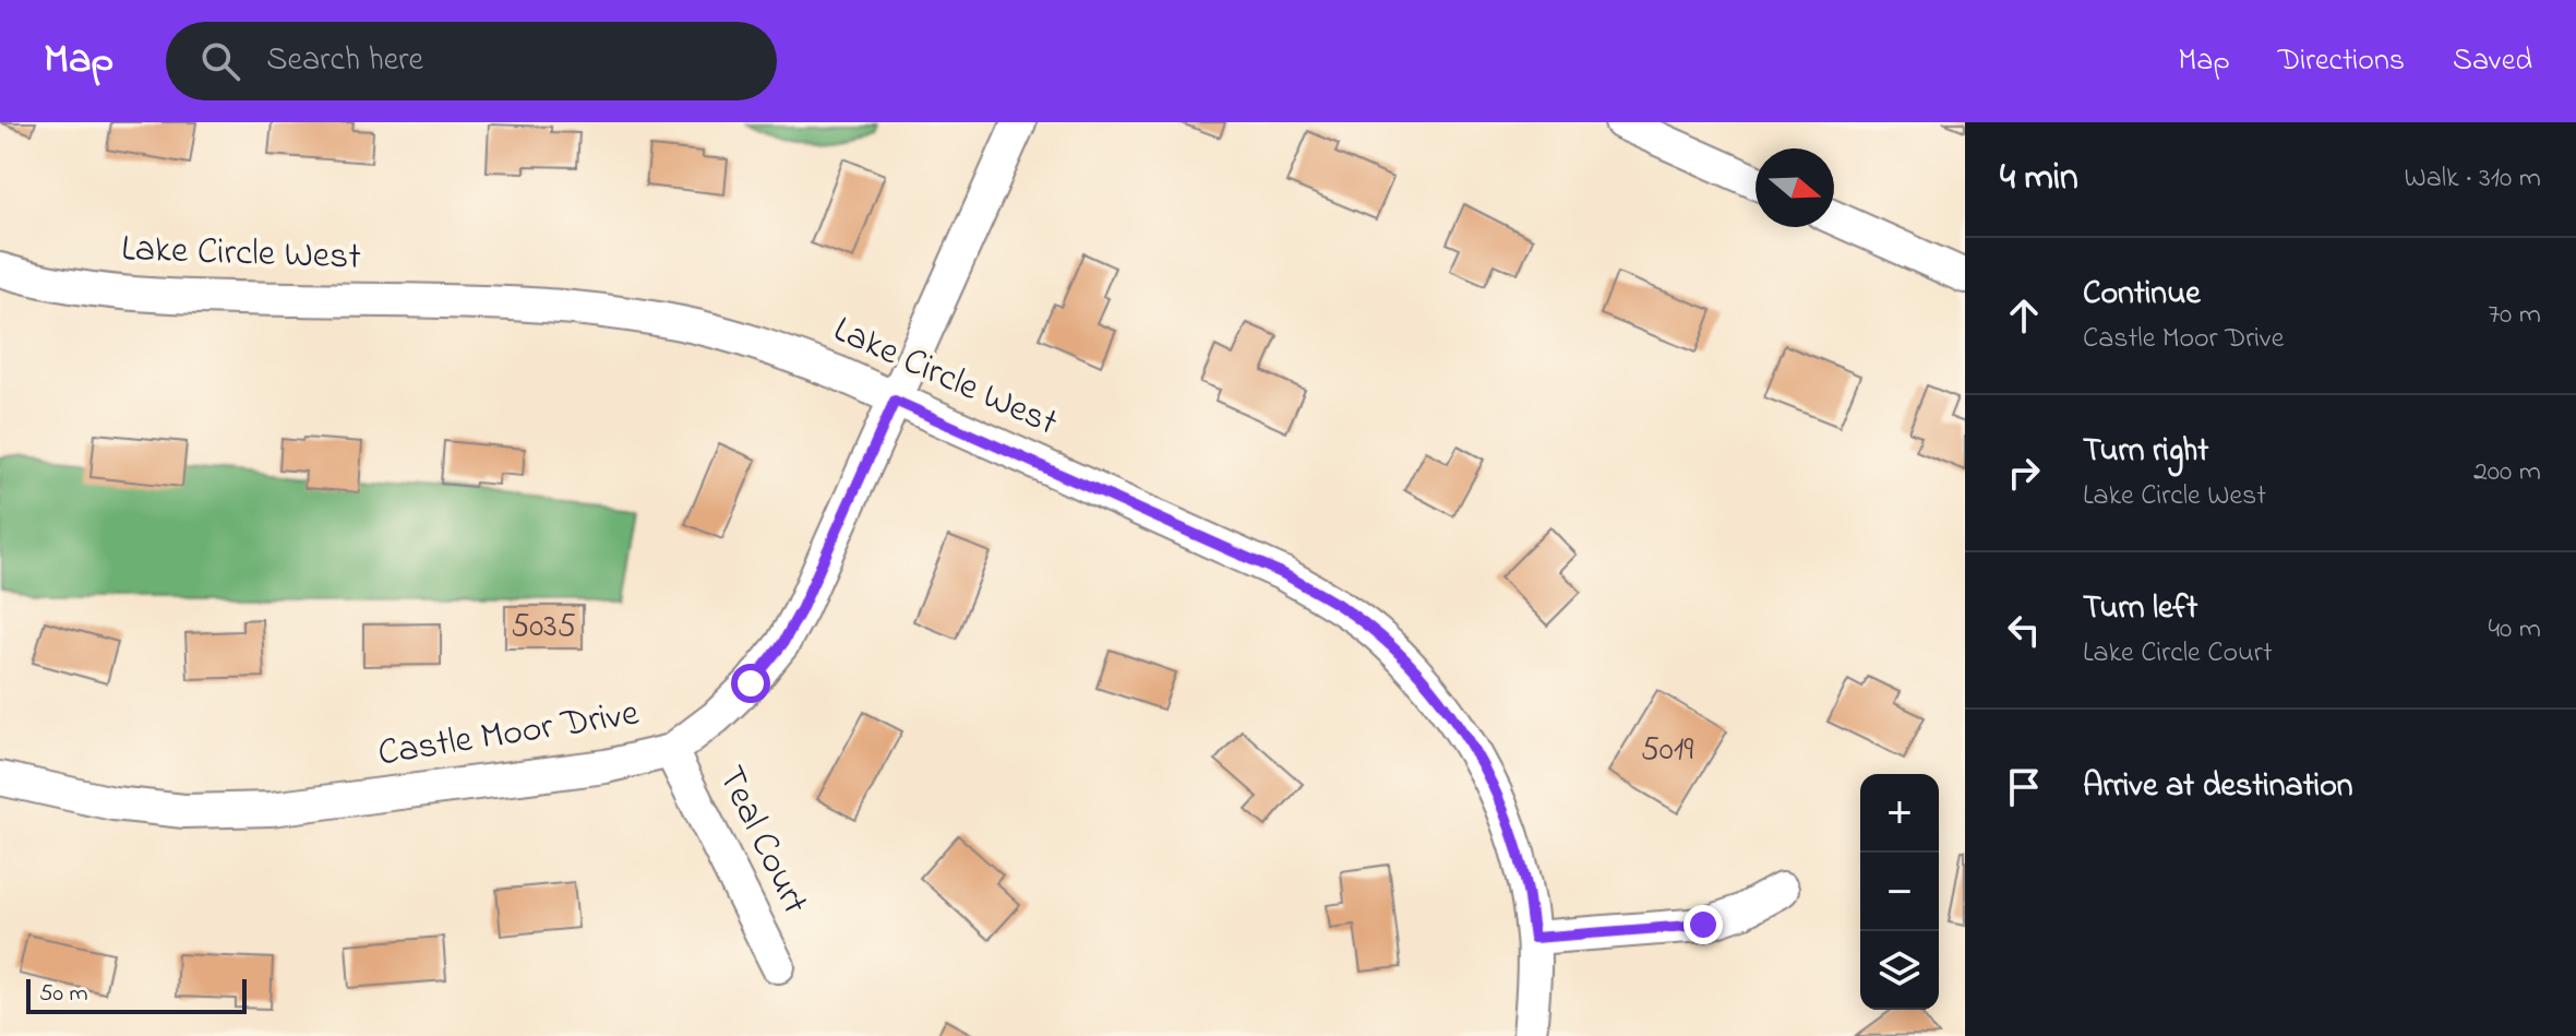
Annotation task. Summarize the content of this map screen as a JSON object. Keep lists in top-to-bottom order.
{
  "streets": {
    "street": ["Lake Circle West", "Castle Moor Drive", "Teal Court"]
  },
  "crossings": [
    ["Lake Circle West", "Castle Moor Drive"],
    ["Castle Moor Drive", "Teal Court"]
  ],
  "house_numbers": ["5035", "5019"],
  "scale_bar": "50 m",
  "north": "right",
  "page": {
    "header": "Map",
    "search": "Search here",
    "nav": ["Map", "Directions", "Saved"],
    "heading": ["4 min", "Walk · 310 m"],
    "list": [
      ["Continue", "Castle Moor Drive", "70 m"],
      ["Turn right", "Lake Circle West", "200 m"],
      ["Turn left", "Lake Circle Court", "40 m"],
      "Arrive at destination"
    ],
    "map_buttons": ["+", "−"],
    "scale": "50 m"
  }
}
